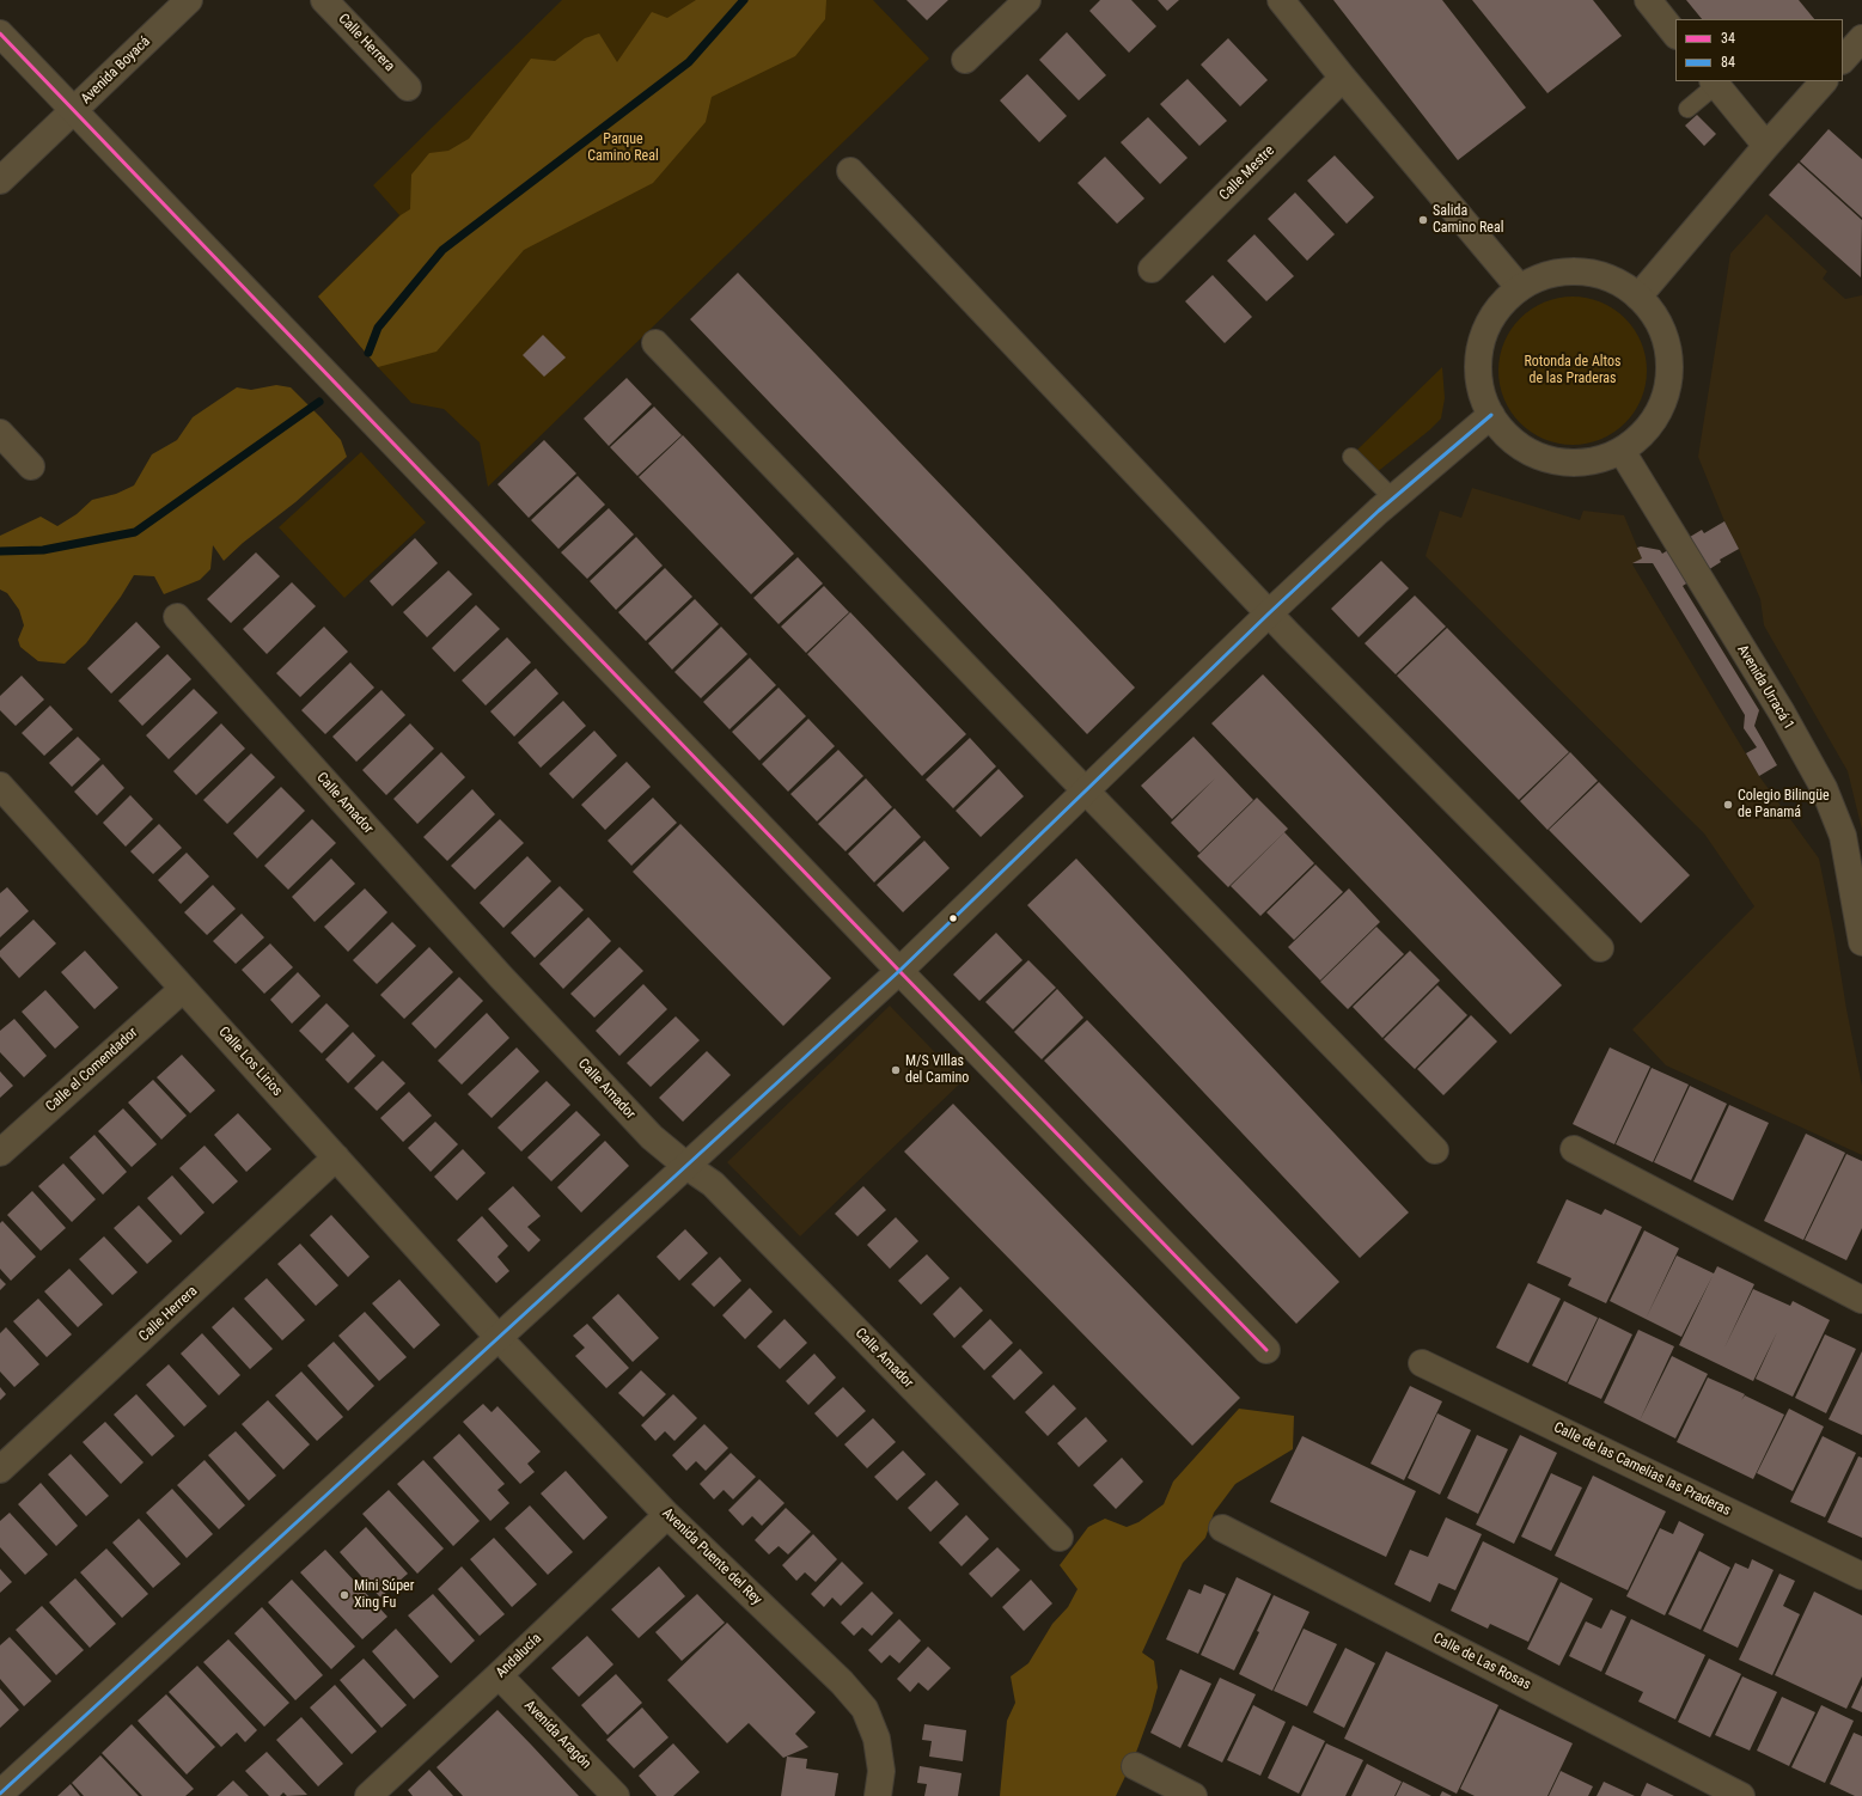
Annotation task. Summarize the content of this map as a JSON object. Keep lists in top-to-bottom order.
{
  "streets": {
    "street": [
      "Calle Herrera",
      "Avenida Boyacá",
      "Calle Mestre",
      "Avenida Urracá 1",
      "Calle Amador",
      "Calle Los Lirios",
      "Calle el Comendador",
      "Calle de las Camelias las Praderas",
      "Avenida Puente del Rey",
      "Andalucía",
      "Calle de Las Rosas",
      "Avenida Aragón"
    ]
  },
  "crossings": [
    ["Calle Herrera", "Calle Los Lirios"],
    ["Calle Los Lirios", "Calle el Comendador"],
    ["Calle Los Lirios", "Avenida Puente del Rey"],
    ["Avenida Puente del Rey", "Andalucía"],
    ["Andalucía", "Avenida Aragón"]
  ],
  "parks": ["Parque Camino Real", "Rotonda de Altos de las Praderas"],
  "places": [
    "Salida Camino Real",
    "Colegio Bilingüe de Panamá",
    "M/S VIllas del Camino",
    "Mini Súper Xing Fu"
  ],
  "lines": ["transit line 34", "transit line 84"],
  "legend": ["34", "84"]
}
